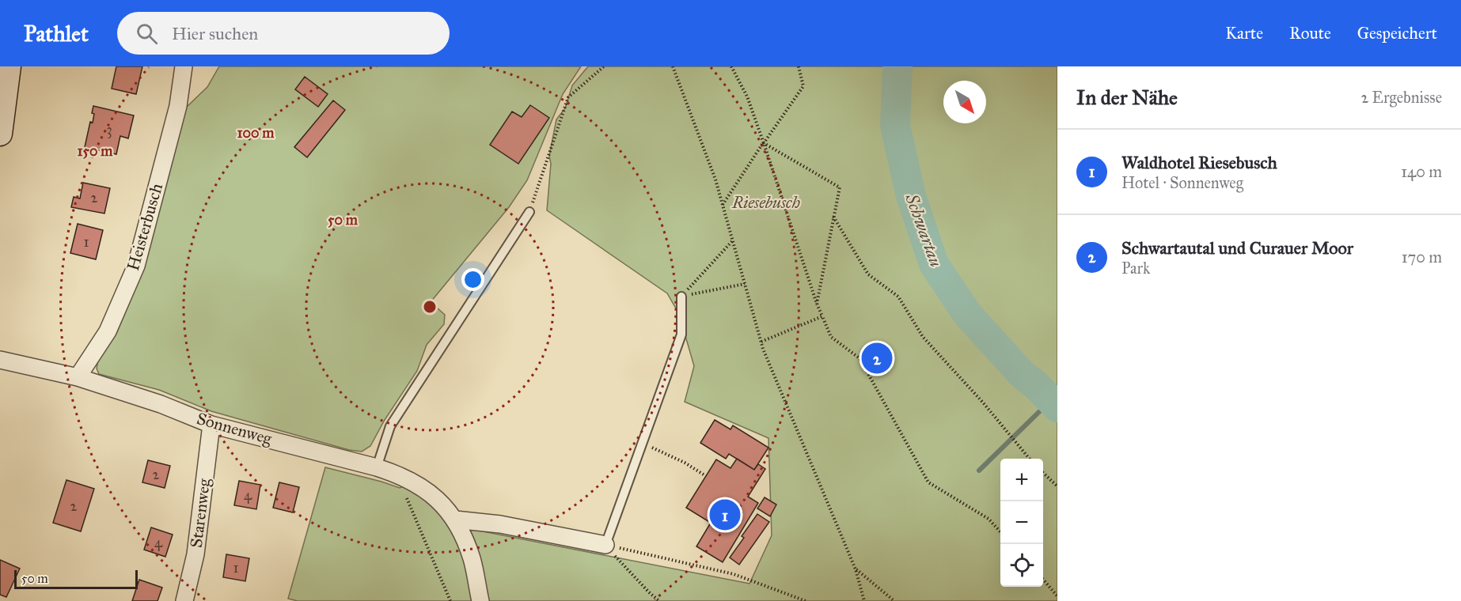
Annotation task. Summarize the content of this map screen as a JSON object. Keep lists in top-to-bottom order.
{
  "streets": {
    "street": ["Heisterbusch", "Sonnenweg", "Starenweg"]
  },
  "crossings": [
    ["Heisterbusch", "Sonnenweg"],
    ["Sonnenweg", "Starenweg"]
  ],
  "water": ["Schwartau"],
  "parks": ["Riesebusch"],
  "house_numbers": [
    "3",
    "2",
    "1",
    "2",
    "4",
    "2",
    "4",
    "1"
  ],
  "scale_bar": "50 m",
  "north": "bottom right",
  "page": {
    "header": "Pathlet",
    "search": "Hier suchen",
    "nav": ["Karte", "Route", "Gespeichert"],
    "heading": ["In der Nähe", "2 Ergebnisse"],
    "list": [
      {
        "mark": "1",
        "name": "Waldhotel Riesebusch",
        "note": "Hotel · Sonnenweg",
        "value": "140 m"
      },
      {
        "mark": "2",
        "name": "Schwartautal und Curauer Moor",
        "note": "Park",
        "value": "170 m"
      }
    ],
    "pins": ["2", "1"],
    "map_buttons": ["+", "−"],
    "scale": "50 m"
  },
  "rings": ["100 m", "150 m", "50 m"]
}
